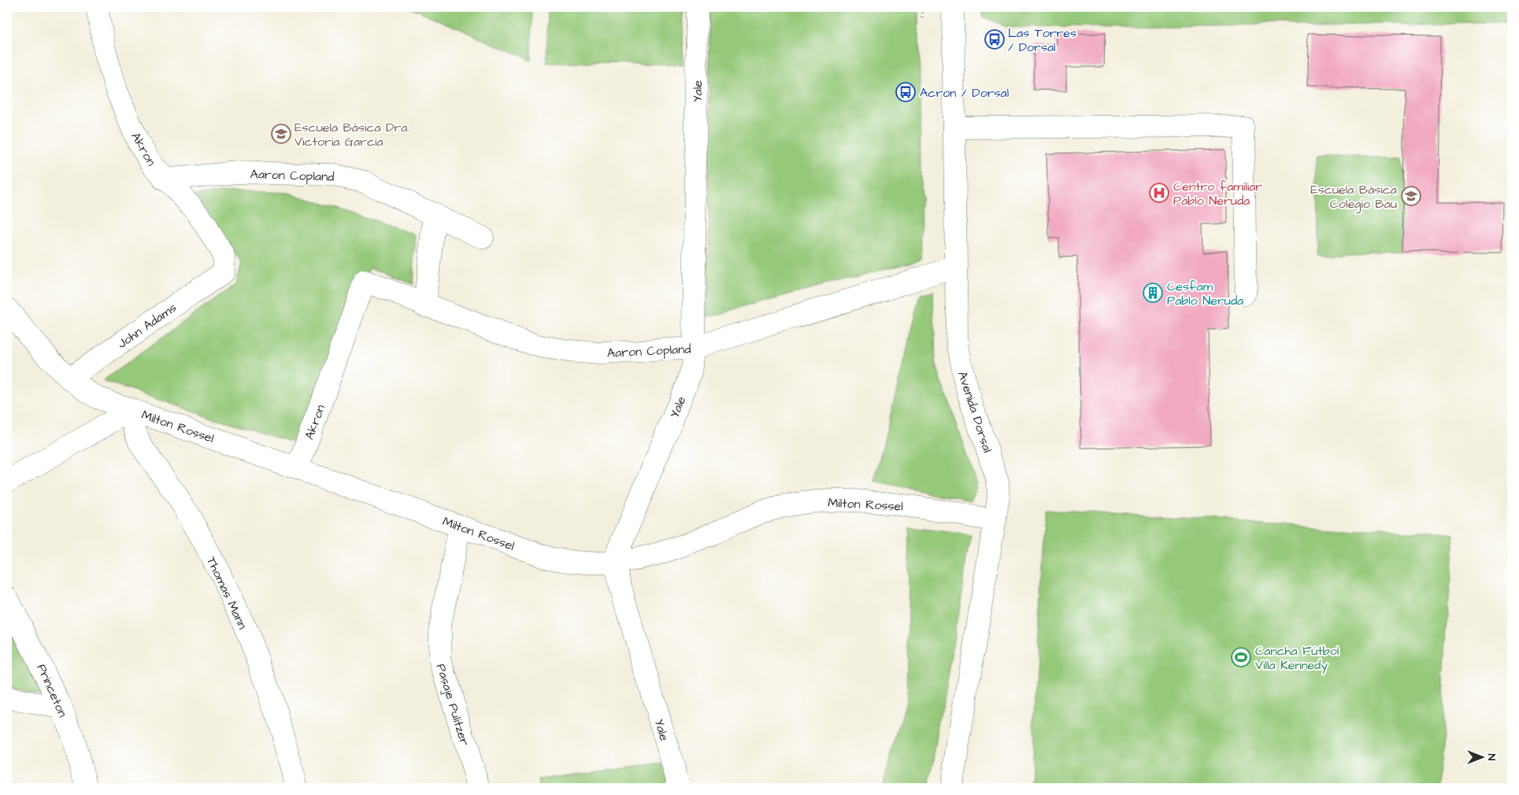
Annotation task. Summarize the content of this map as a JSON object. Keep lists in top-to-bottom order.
{
  "streets": {
    "street": [
      "Yale",
      "Akron",
      "Aaron Copland",
      "John Adams",
      "Avenida Dorsal",
      "Milton Rossel",
      "Thomas Mann",
      "Princeton",
      "Pasaje Pulitzer"
    ]
  },
  "crossings": [
    ["Yale", "Aaron Copland"],
    ["Yale", "Milton Rossel"],
    ["Akron", "Aaron Copland"],
    ["Akron", "John Adams"],
    ["Akron", "Milton Rossel"],
    ["Aaron Copland", "Avenida Dorsal"],
    ["John Adams", "Milton Rossel"],
    ["Avenida Dorsal", "Milton Rossel"],
    ["Milton Rossel", "Thomas Mann"],
    ["Milton Rossel", "Pasaje Pulitzer"]
  ],
  "places": {
    "bus stop": ["Las Torres / Dorsal", "Acron / Dorsal"],
    "school or university": ["Escuela Básica Dra. Victoria García", "Escuela Básica Colegio Bau"],
    "hospital": ["Centro familiar Pablo Neruda"],
    "building": ["Cesfam Pablo Neruda"],
    "sports": ["Cancha Fútbol Villa Kennedy"]
  },
  "north": "right"
}
